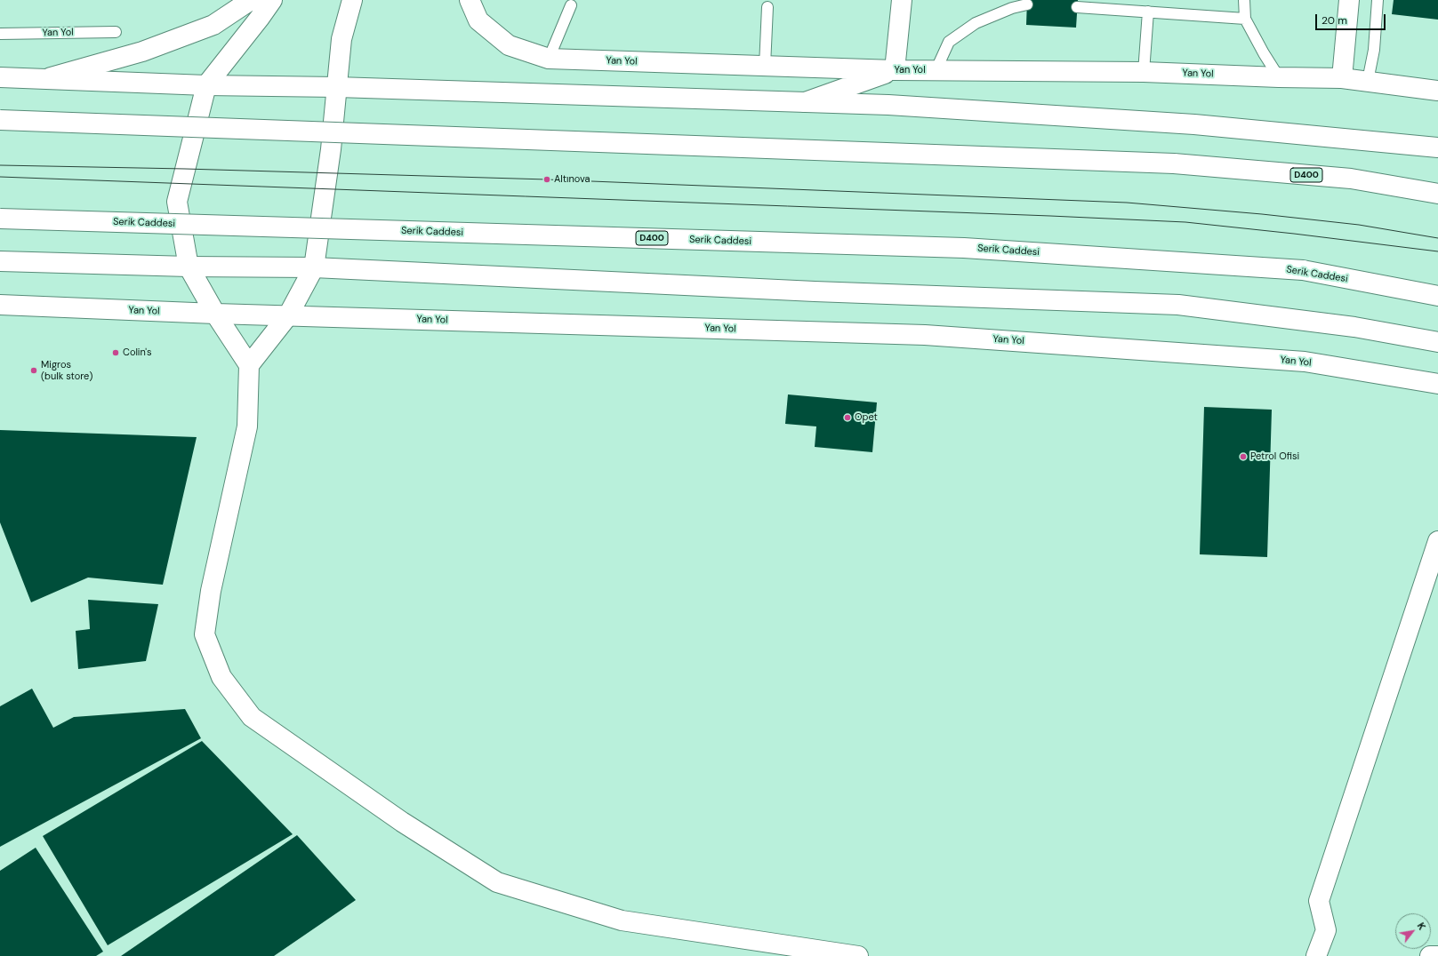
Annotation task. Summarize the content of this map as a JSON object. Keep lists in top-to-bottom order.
{
  "streets": {
    "main road": ["Yan Yol", "D400", "Serik Caddesi"]
  },
  "places": [
    "Altınova",
    "Colin's",
    "Migros (bulk store)",
    "Opet",
    "Petrol Ofisi"
  ],
  "scale_bar": "20 m",
  "north": "top right"
}
